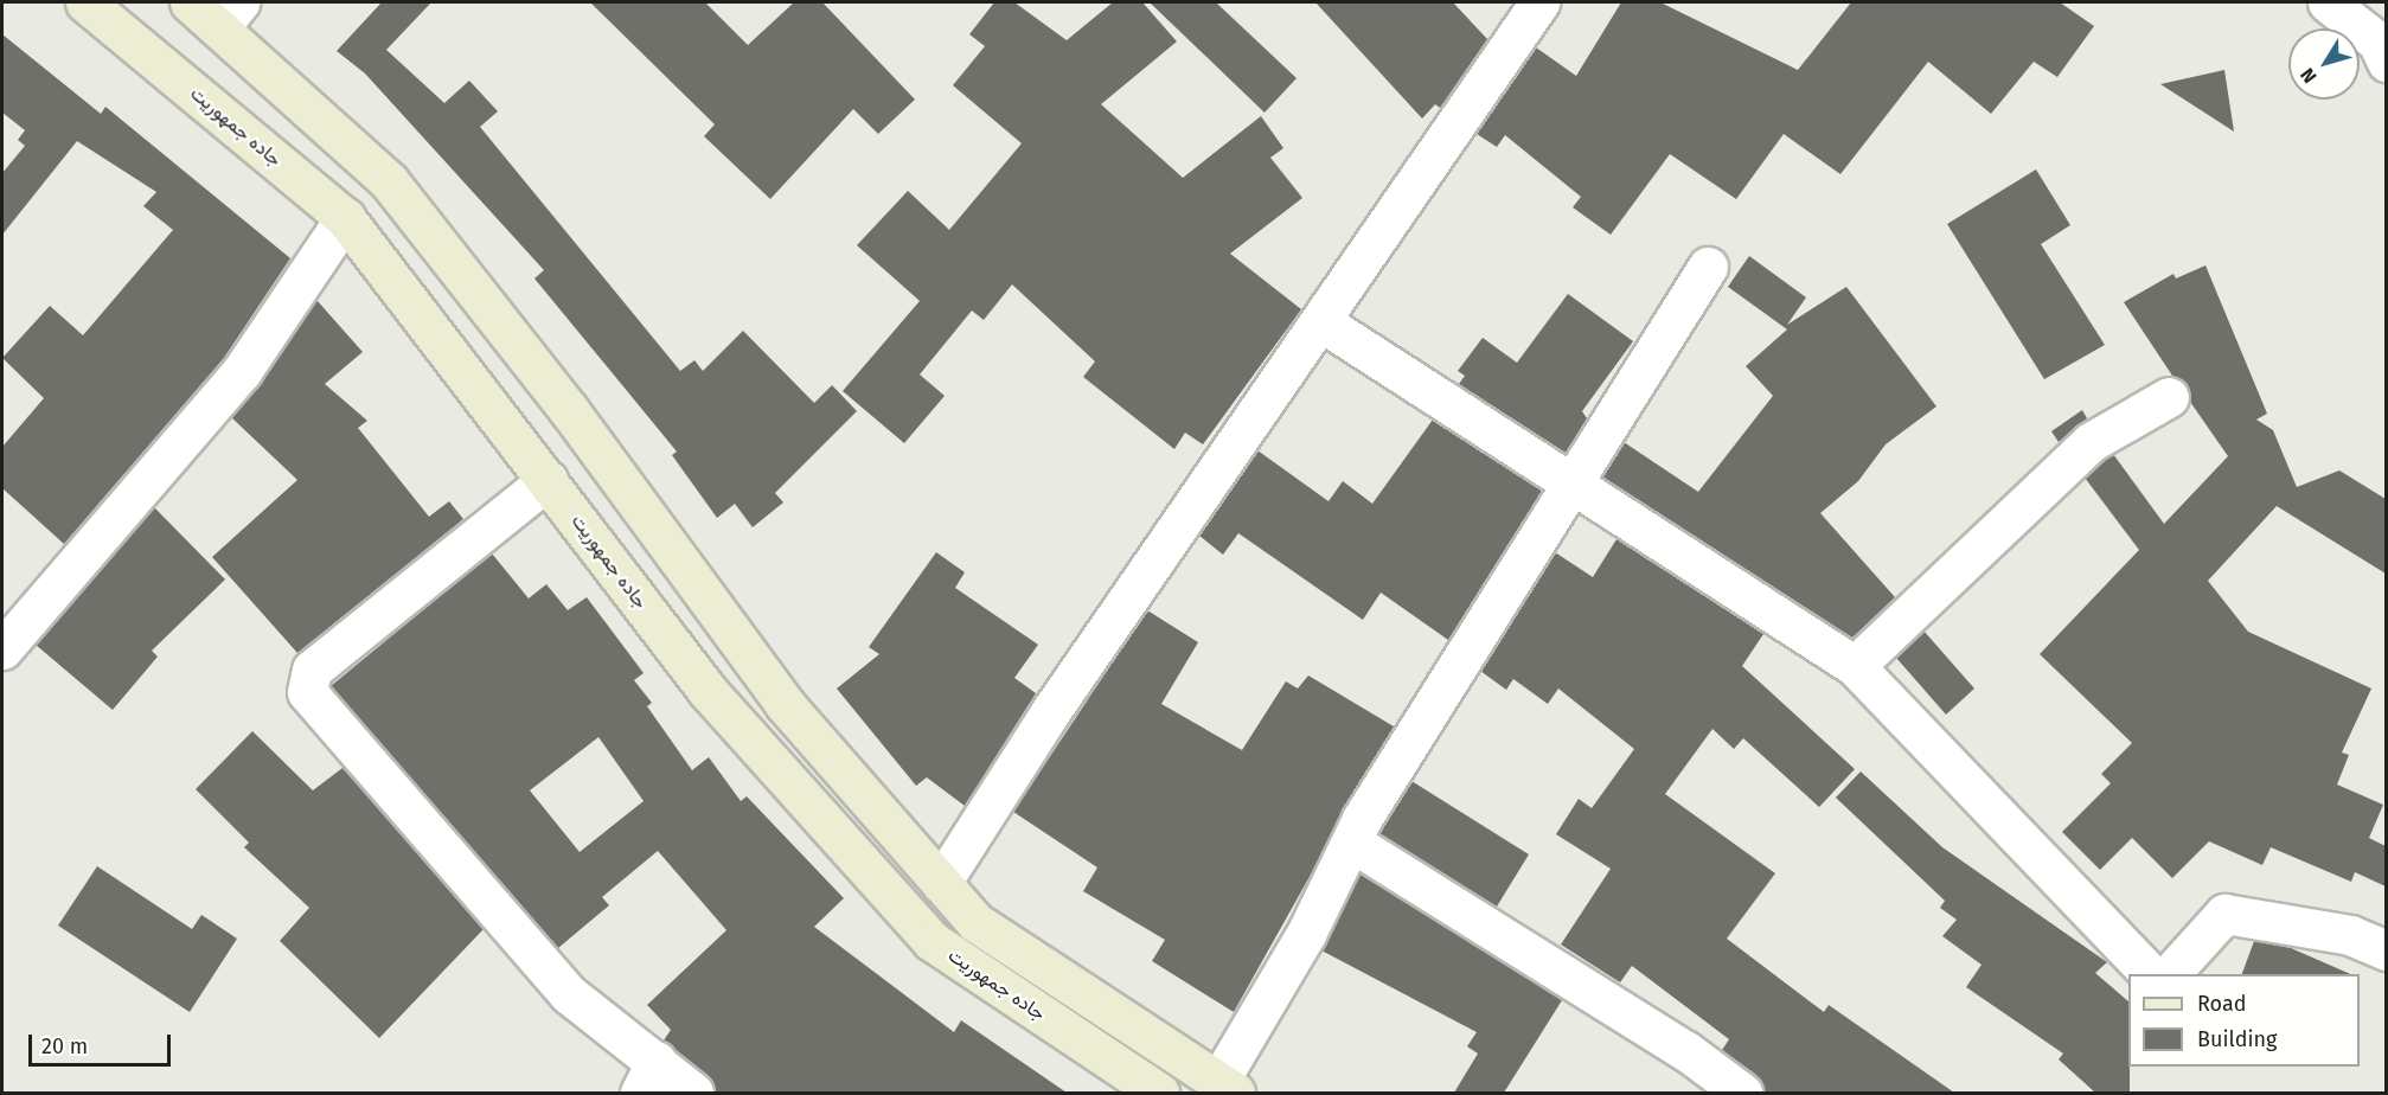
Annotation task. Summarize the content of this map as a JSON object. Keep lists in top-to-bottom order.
{
  "streets": {
    "main road": ["جاده جمهوریت"]
  },
  "legend": ["Road", "Building"],
  "scale_bar": "20 m",
  "north": "bottom left"
}
